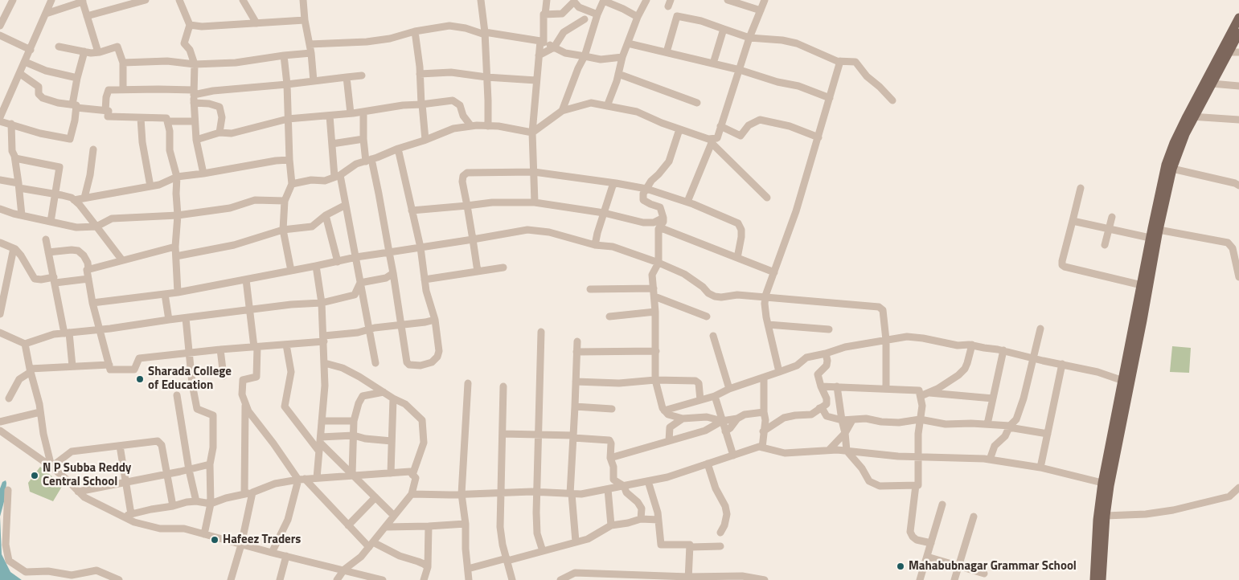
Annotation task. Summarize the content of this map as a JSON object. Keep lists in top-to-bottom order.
{
  "places": [
    "Sharada College of Education",
    "N P Subba Reddy Central School",
    "Hafeez Traders",
    "Mahabubnagar Grammar School"
  ]
}
